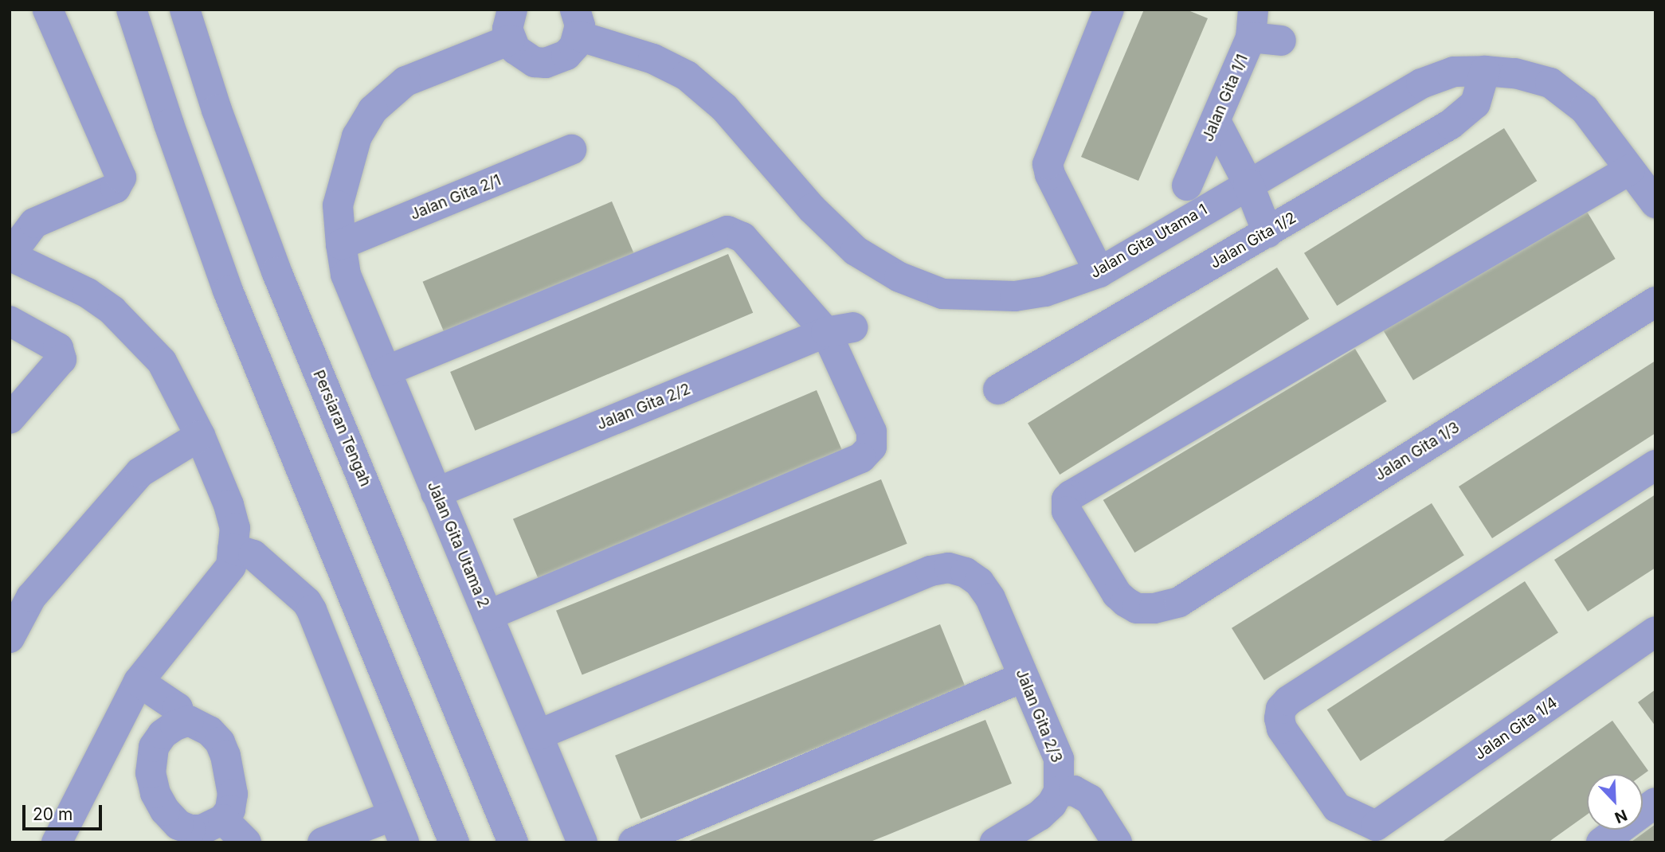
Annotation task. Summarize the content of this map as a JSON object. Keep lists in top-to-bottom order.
{
  "streets": {
    "street": [
      "Jalan Gita 1/1",
      "Jalan Gita 2/1",
      "Jalan Gita 1/2",
      "Jalan Gita Utama 1",
      "Jalan Gita 2/2",
      "Persiaran Tengah",
      "Jalan Gita 1/3",
      "Jalan Gita Utama 2",
      "Jalan Gita 2/3",
      "Jalan Gita 1/4"
    ]
  },
  "crossings": [
    ["Jalan Gita 2/1", "Jalan Gita Utama 2"],
    ["Jalan Gita 1/2", "Jalan Gita Utama 1"],
    ["Jalan Gita Utama 1", "Jalan Gita 1/3"],
    ["Jalan Gita 2/2", "Jalan Gita Utama 2"],
    ["Jalan Gita Utama 2", "Jalan Gita 2/3"]
  ],
  "scale_bar": "20 m",
  "north": "bottom right"
}
